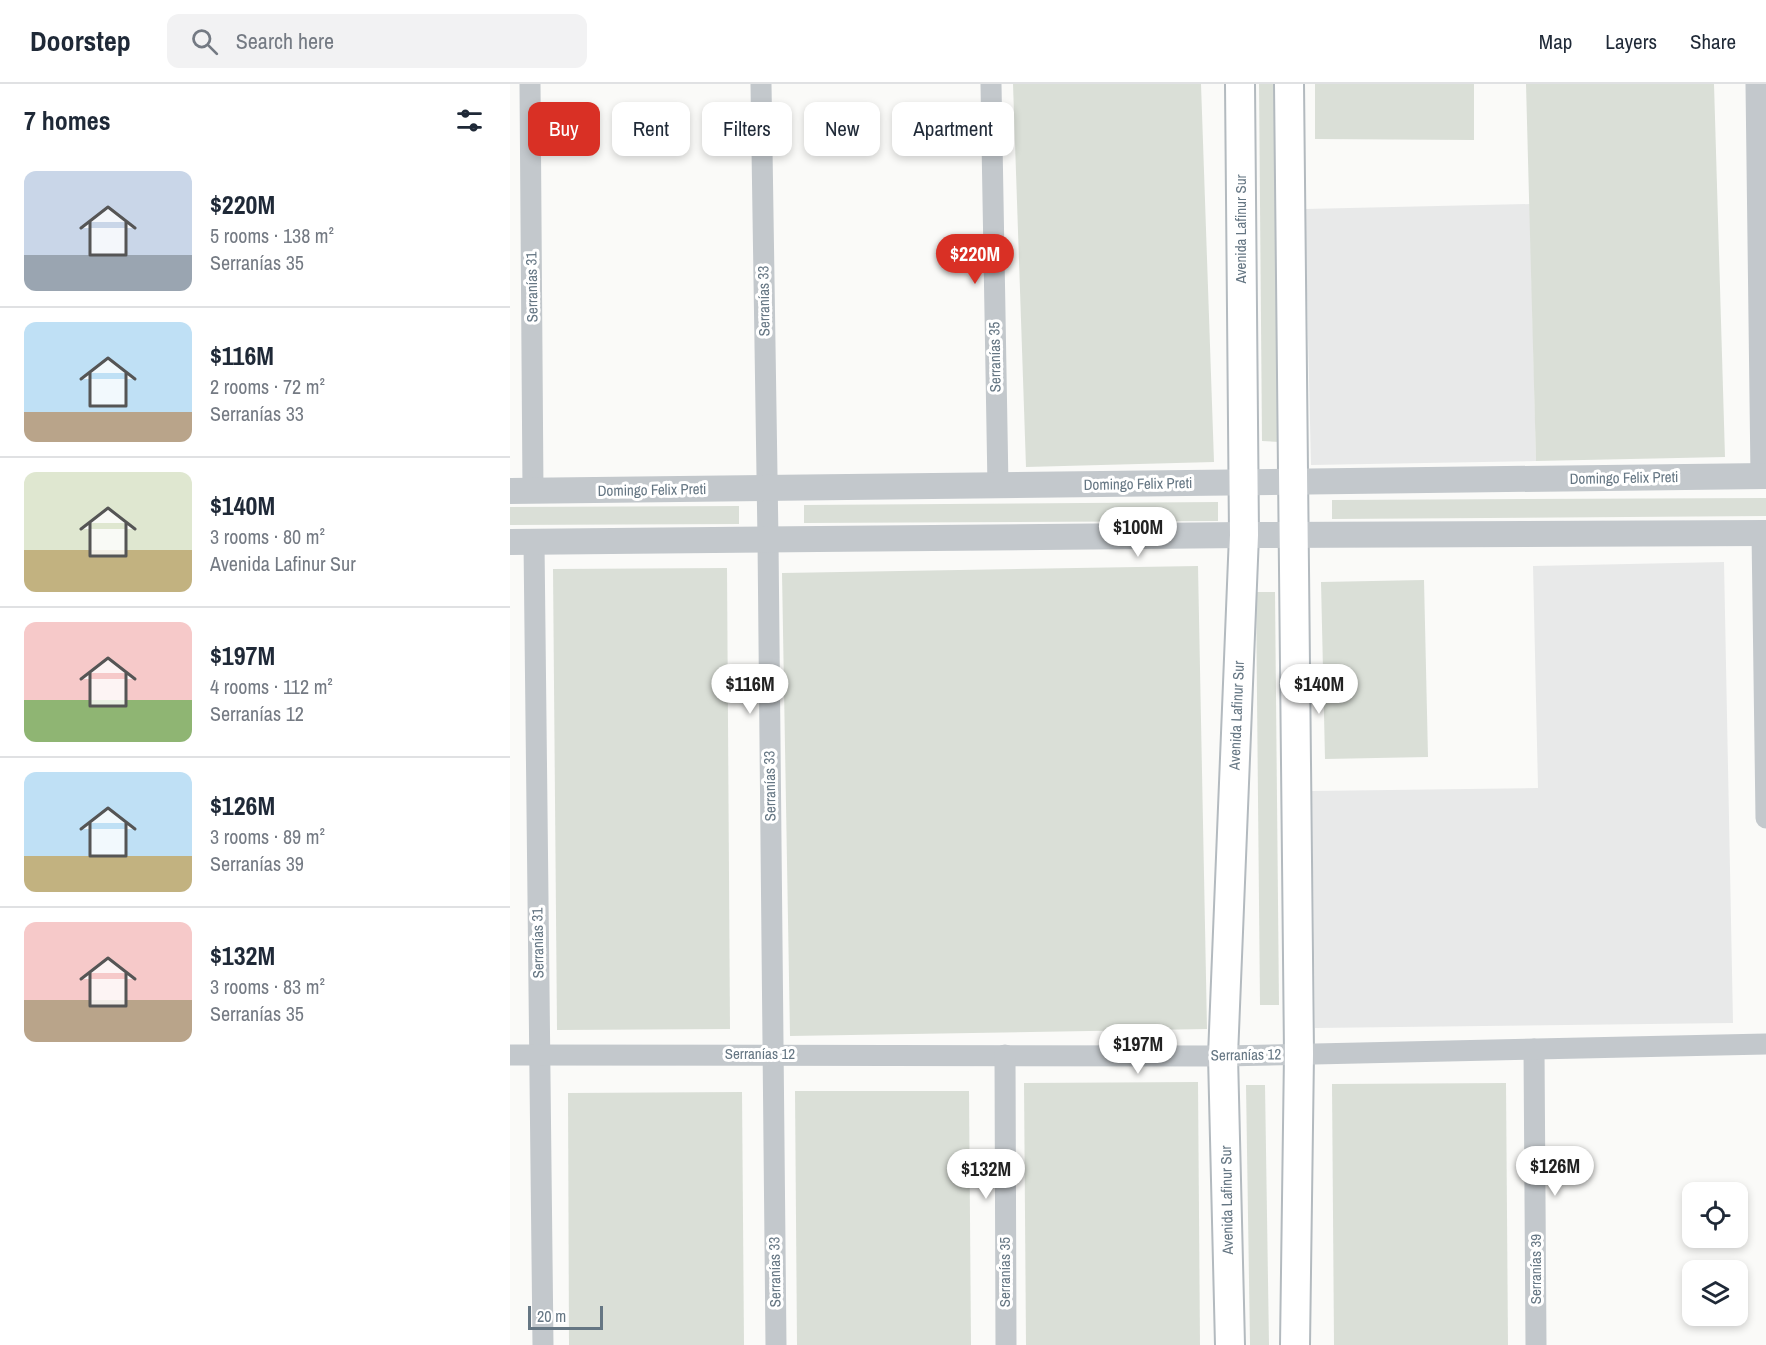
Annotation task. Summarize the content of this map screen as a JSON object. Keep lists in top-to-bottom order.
{
  "streets": {
    "main road": ["Avenida Lafinur Sur"],
    "street": [
      "Serranías 31",
      "Serranías 33",
      "Serranías 35",
      "Domingo Felix Preti",
      "Serranías 12",
      "Serranías 39"
    ]
  },
  "crossings": [
    ["Avenida Lafinur Sur", "Domingo Felix Preti"],
    ["Avenida Lafinur Sur", "Serranías 12"],
    ["Serranías 31", "Domingo Felix Preti"],
    ["Serranías 31", "Serranías 12"],
    ["Serranías 33", "Domingo Felix Preti"],
    ["Serranías 33", "Serranías 12"],
    ["Serranías 35", "Domingo Felix Preti"],
    ["Serranías 35", "Serranías 12"],
    ["Serranías 12", "Serranías 39"]
  ],
  "scale_bar": "20 m",
  "page": {
    "header": "Doorstep",
    "search": "Search here",
    "nav": ["Map", "Layers", "Share"],
    "heading": "7 homes",
    "chip": [
      "Buy",
      "Rent",
      "Filters",
      "New",
      "Apartment"
    ],
    "list": [
      {
        "name": "$220M",
        "note": "5 rooms · 138 m² · Serranías 35"
      },
      {
        "name": "$116M",
        "note": "2 rooms · 72 m² · Serranías 33"
      },
      {
        "name": "$140M",
        "note": "3 rooms · 80 m² · Avenida Lafinur Sur"
      },
      {
        "name": "$197M",
        "note": "4 rooms · 112 m² · Serranías 12"
      },
      {
        "name": "$126M",
        "note": "3 rooms · 89 m² · Serranías 39"
      },
      {
        "name": "$132M",
        "note": "3 rooms · 83 m² · Serranías 35"
      }
    ],
    "price": [
      "$220M",
      "$100M",
      "$116M",
      "$140M",
      "$197M",
      "$126M",
      "$132M"
    ],
    "scale": "20 m"
  }
}
